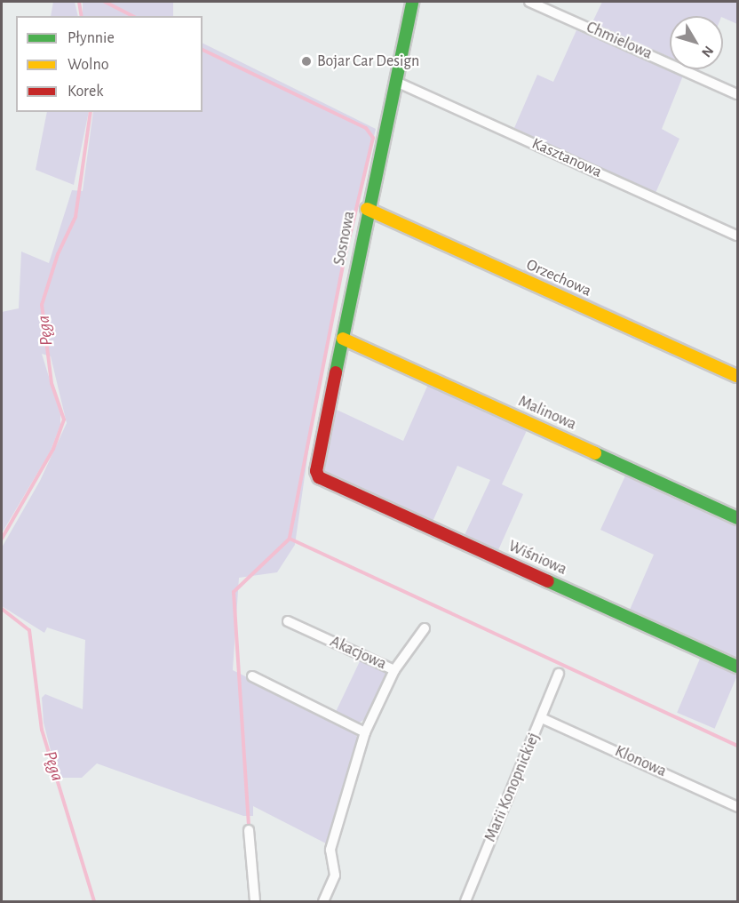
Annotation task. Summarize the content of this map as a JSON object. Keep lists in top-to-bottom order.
{
  "streets": {
    "street": [
      "Chmielowa",
      "Kasztanowa",
      "Sosnowa",
      "Orzechowa",
      "Malinowa",
      "Wiśniowa",
      "Akacjowa",
      "Klonowa",
      "Marii Konopnickiej"
    ]
  },
  "crossings": [
    ["Kasztanowa", "Sosnowa"],
    ["Sosnowa", "Orzechowa"],
    ["Sosnowa", "Malinowa"],
    ["Sosnowa", "Wiśniowa"],
    ["Klonowa", "Marii Konopnickiej"]
  ],
  "water": ["Pęga"],
  "places": ["Bojar Car Design"],
  "legend": ["Płynnie", "Wolno", "Korek"],
  "north": "bottom right"
}
